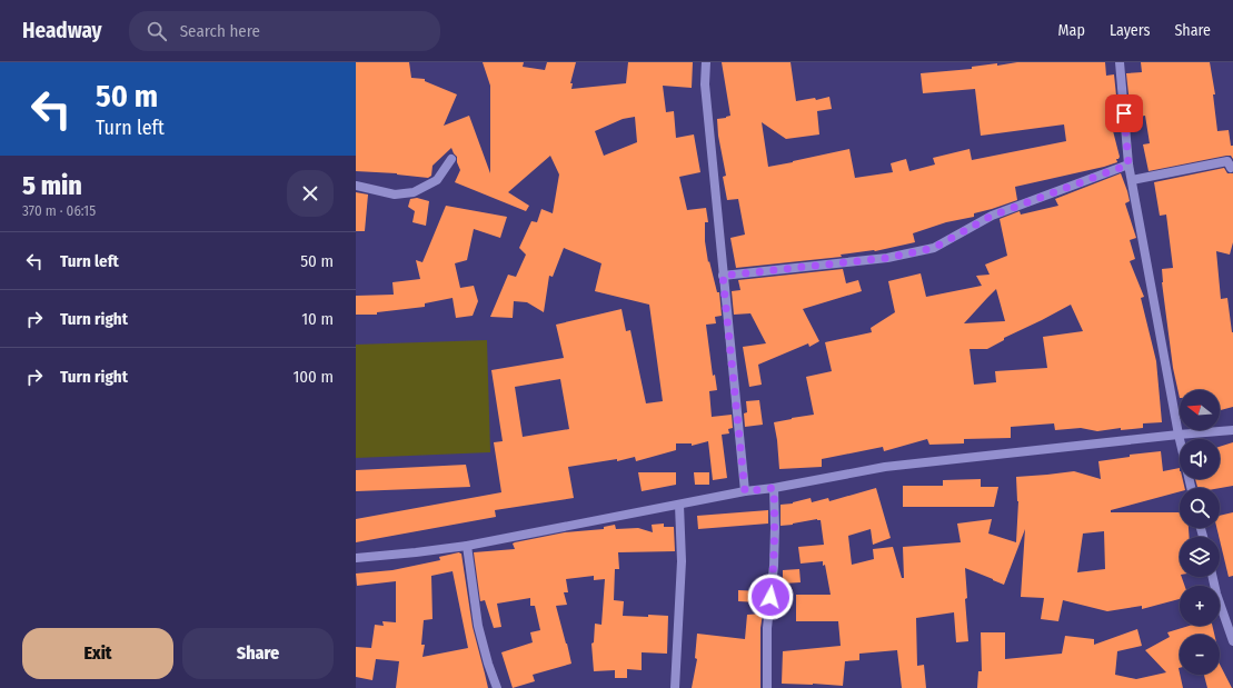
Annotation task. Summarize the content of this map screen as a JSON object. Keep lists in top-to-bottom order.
{
  "north": "left",
  "page": {
    "header": "Headway",
    "search": "Search here",
    "nav": ["Map", "Layers", "Share"],
    "turn": ["50 m", "Turn left"],
    "heading": ["5 min", "370 m · 06:15"],
    "list": [
      {
        "name": "Turn left",
        "value": "50 m"
      },
      {
        "name": "Turn right",
        "value": "10 m"
      },
      {
        "name": "Turn right",
        "value": "100 m"
      }
    ],
    "map_buttons": ["+", "−"],
    "buttons": ["Exit", "Share"]
  }
}
